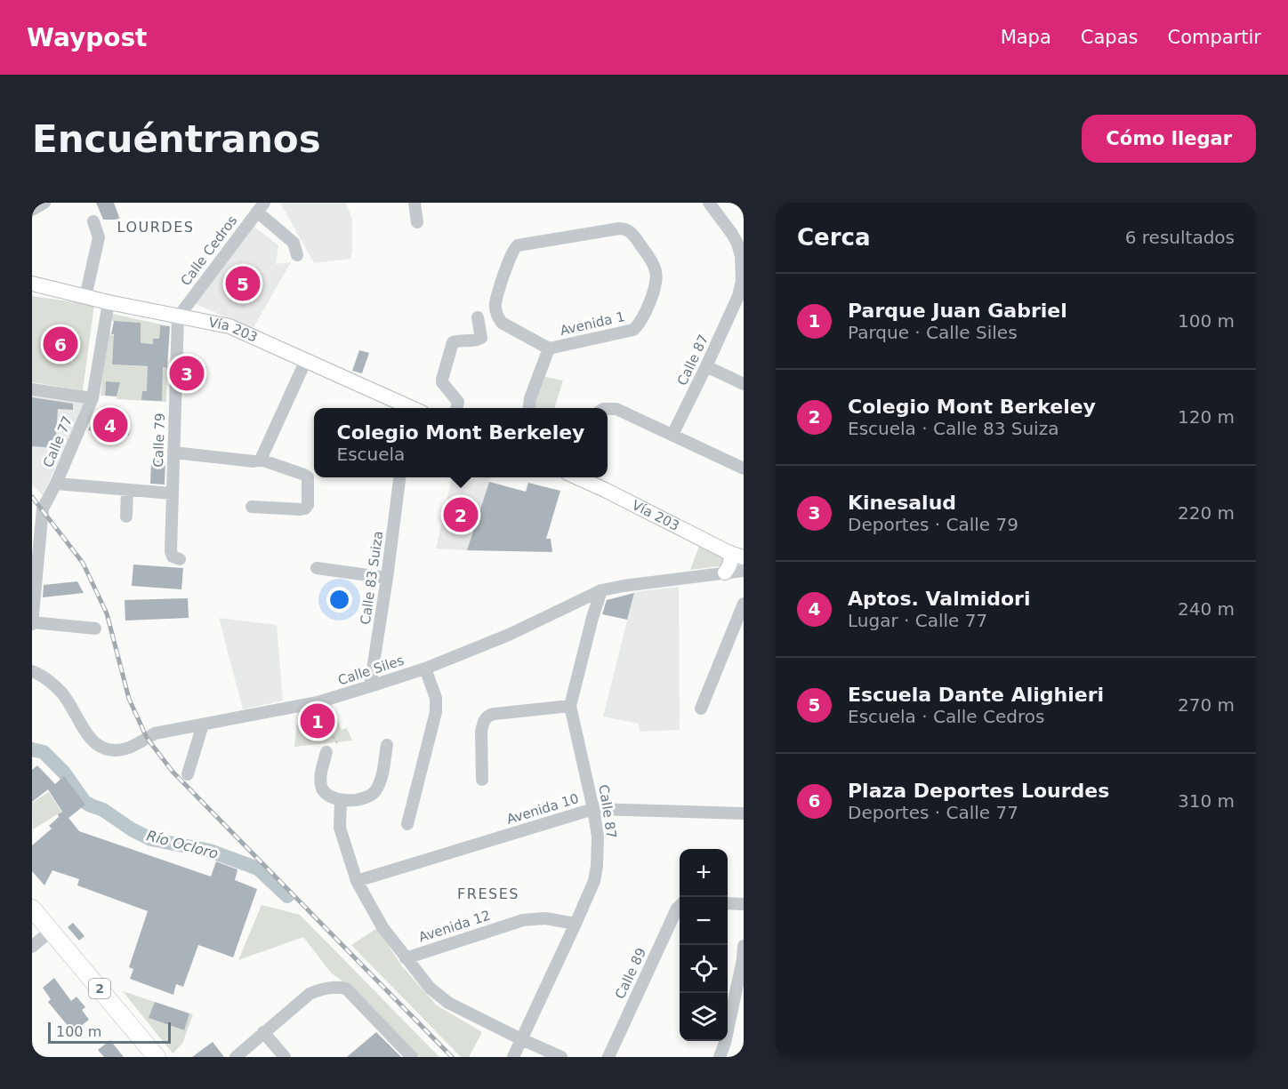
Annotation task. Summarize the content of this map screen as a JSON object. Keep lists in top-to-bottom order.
{
  "streets": {
    "highway": ["2"],
    "main road": ["Vía 203"],
    "street": [
      "Calle Cedros",
      "Avenida 1",
      "Calle 87",
      "Calle 79",
      "Calle 77",
      "Calle 83 Suiza",
      "Calle Siles",
      "Avenida 10",
      "Avenida 12",
      "Calle 89"
    ]
  },
  "crossings": [
    ["Calle Cedros", "Vía 203"],
    ["Calle Cedros", "Calle 79"],
    ["Vía 203", "Calle 79"],
    ["Vía 203", "Calle 77"],
    ["Calle 87", "Calle Siles"],
    ["Calle 87", "Avenida 10"],
    ["Calle 87", "Avenida 12"],
    ["Calle 83 Suiza", "Calle Siles"]
  ],
  "districts": ["LOURDES", "FRESES"],
  "water": ["Río Ocloro"],
  "scale_bar": "100 m",
  "page": {
    "header": "Waypost",
    "nav": ["Mapa", "Capas", "Compartir"],
    "buttons": "Cómo llegar",
    "title": "Encuéntranos",
    "heading": ["Cerca", "6 resultados"],
    "pins": [
      "5",
      "6",
      "3",
      "4",
      "2",
      "1"
    ],
    "list": [
      {
        "mark": "1",
        "name": "Parque Juan Gabriel",
        "note": "Parque · Calle Siles",
        "value": "100 m"
      },
      {
        "mark": "2",
        "name": "Colegio Mont Berkeley",
        "note": "Escuela · Calle 83 Suiza",
        "value": "120 m"
      },
      {
        "mark": "3",
        "name": "Kinesalud",
        "note": "Deportes · Calle 79",
        "value": "220 m"
      },
      {
        "mark": "4",
        "name": "Aptos. Valmidori",
        "note": "Lugar · Calle 77",
        "value": "240 m"
      },
      {
        "mark": "5",
        "name": "Escuela Dante Alighieri",
        "note": "Escuela · Calle Cedros",
        "value": "270 m"
      },
      {
        "mark": "6",
        "name": "Plaza Deportes Lourdes",
        "note": "Deportes · Calle 77",
        "value": "310 m"
      }
    ],
    "popup": ["Colegio Mont Berkeley", "Escuela"],
    "map_buttons": ["+", "−"],
    "scale": "100 m"
  }
}
